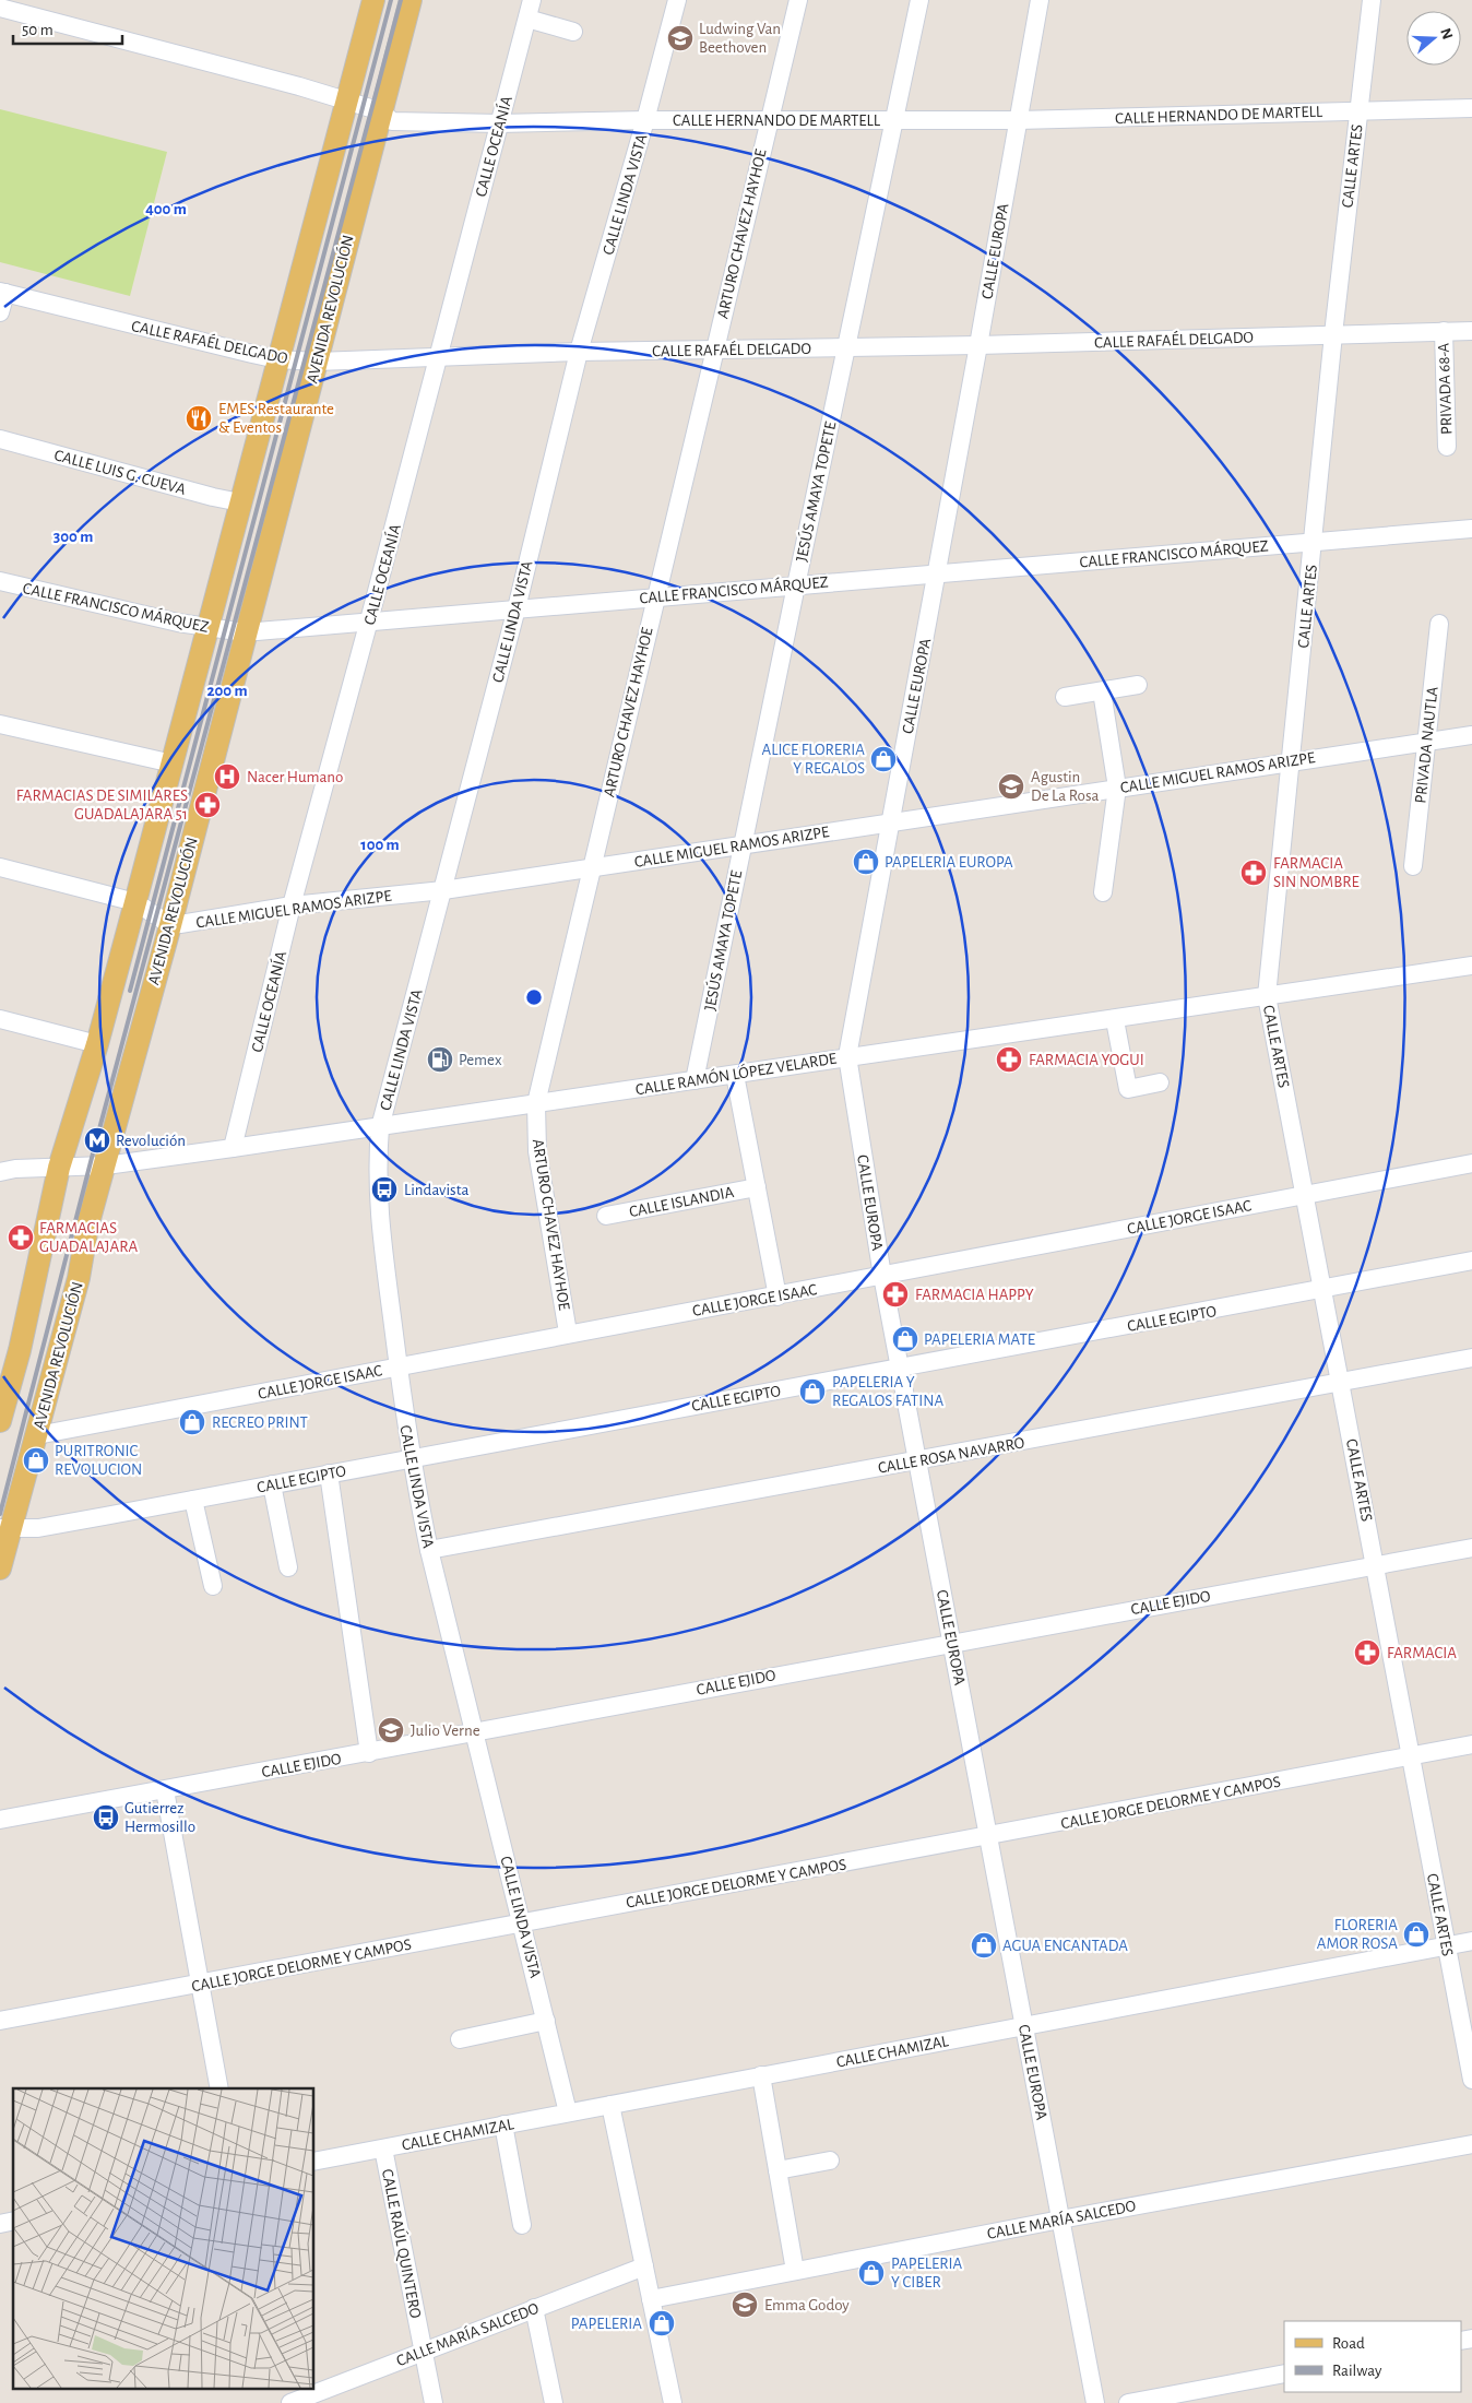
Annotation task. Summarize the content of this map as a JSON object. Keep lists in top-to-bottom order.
{
  "streets": {
    "main road": ["AVENIDA REVOLUCIÓN"],
    "street": [
      "CALLE HERNANDO DE MARTELL",
      "CALLE OCEANÍA",
      "CALLE ARTES",
      "CALLE LINDA VISTA",
      "ARTURO CHAVEZ HAYHOE",
      "CALLE EUROPA",
      "CALLE RAFAÉL DELGADO",
      "PRIVADA 68-A",
      "CALLE LUIS G. CUEVA",
      "JESÚS AMAYA TOPETE",
      "CALLE FRANCISCO MÁRQUEZ",
      "PRIVADA NAUTLA",
      "CALLE MIGUEL RAMOS ARIZPE",
      "CALLE RAMÓN LÓPEZ VELARDE",
      "CALLE ISLANDIA",
      "CALLE JORGE ISAAC",
      "CALLE EGIPTO",
      "CALLE ROSA NAVARRO",
      "CALLE EJIDO",
      "CALLE JORGE DELORME Y CAMPOS",
      "CALLE CHAMIZAL",
      "CALLE MARÍA SALCEDO",
      "CALLE RAÚL QUINTERO"
    ]
  },
  "crossings": [
    ["CALLE HERNANDO DE MARTELL", "CALLE OCEANÍA"],
    ["CALLE HERNANDO DE MARTELL", "CALLE ARTES"],
    ["CALLE HERNANDO DE MARTELL", "CALLE LINDA VISTA"],
    ["CALLE HERNANDO DE MARTELL", "ARTURO CHAVEZ HAYHOE"],
    ["CALLE HERNANDO DE MARTELL", "CALLE EUROPA"],
    ["CALLE HERNANDO DE MARTELL", "AVENIDA REVOLUCIÓN"],
    ["CALLE HERNANDO DE MARTELL", "JESÚS AMAYA TOPETE"],
    ["CALLE OCEANÍA", "CALLE RAFAÉL DELGADO"],
    ["CALLE OCEANÍA", "CALLE FRANCISCO MÁRQUEZ"],
    ["CALLE OCEANÍA", "CALLE MIGUEL RAMOS ARIZPE"],
    ["CALLE OCEANÍA", "CALLE RAMÓN LÓPEZ VELARDE"],
    ["CALLE ARTES", "CALLE RAFAÉL DELGADO"],
    ["CALLE ARTES", "CALLE FRANCISCO MÁRQUEZ"],
    ["CALLE ARTES", "CALLE MIGUEL RAMOS ARIZPE"],
    ["CALLE ARTES", "CALLE RAMÓN LÓPEZ VELARDE"],
    ["CALLE ARTES", "CALLE JORGE ISAAC"],
    ["CALLE ARTES", "CALLE EGIPTO"],
    ["CALLE ARTES", "CALLE ROSA NAVARRO"],
    ["CALLE ARTES", "CALLE EJIDO"],
    ["CALLE ARTES", "CALLE JORGE DELORME Y CAMPOS"],
    ["CALLE ARTES", "CALLE CHAMIZAL"],
    ["CALLE LINDA VISTA", "CALLE RAFAÉL DELGADO"],
    ["CALLE LINDA VISTA", "CALLE FRANCISCO MÁRQUEZ"],
    ["CALLE LINDA VISTA", "CALLE MIGUEL RAMOS ARIZPE"],
    ["CALLE LINDA VISTA", "CALLE RAMÓN LÓPEZ VELARDE"],
    ["CALLE LINDA VISTA", "CALLE JORGE ISAAC"],
    ["CALLE LINDA VISTA", "CALLE EGIPTO"],
    ["CALLE LINDA VISTA", "CALLE ROSA NAVARRO"],
    ["CALLE LINDA VISTA", "CALLE EJIDO"],
    ["CALLE LINDA VISTA", "CALLE JORGE DELORME Y CAMPOS"],
    ["CALLE LINDA VISTA", "CALLE CHAMIZAL"],
    ["ARTURO CHAVEZ HAYHOE", "CALLE RAFAÉL DELGADO"],
    ["ARTURO CHAVEZ HAYHOE", "CALLE FRANCISCO MÁRQUEZ"],
    ["ARTURO CHAVEZ HAYHOE", "CALLE MIGUEL RAMOS ARIZPE"],
    ["ARTURO CHAVEZ HAYHOE", "CALLE RAMÓN LÓPEZ VELARDE"],
    ["ARTURO CHAVEZ HAYHOE", "CALLE JORGE ISAAC"],
    ["CALLE EUROPA", "CALLE RAFAÉL DELGADO"],
    ["CALLE EUROPA", "CALLE FRANCISCO MÁRQUEZ"],
    ["CALLE EUROPA", "CALLE MIGUEL RAMOS ARIZPE"],
    ["CALLE EUROPA", "CALLE RAMÓN LÓPEZ VELARDE"],
    ["CALLE EUROPA", "CALLE JORGE ISAAC"],
    ["CALLE EUROPA", "CALLE EGIPTO"],
    ["CALLE EUROPA", "CALLE ROSA NAVARRO"],
    ["CALLE EUROPA", "CALLE EJIDO"],
    ["CALLE EUROPA", "CALLE JORGE DELORME Y CAMPOS"],
    ["CALLE EUROPA", "CALLE CHAMIZAL"],
    ["CALLE EUROPA", "CALLE MARÍA SALCEDO"],
    ["AVENIDA REVOLUCIÓN", "CALLE RAFAÉL DELGADO"],
    ["AVENIDA REVOLUCIÓN", "CALLE FRANCISCO MÁRQUEZ"],
    ["AVENIDA REVOLUCIÓN", "CALLE MIGUEL RAMOS ARIZPE"],
    ["AVENIDA REVOLUCIÓN", "CALLE RAMÓN LÓPEZ VELARDE"],
    ["AVENIDA REVOLUCIÓN", "CALLE JORGE ISAAC"],
    ["AVENIDA REVOLUCIÓN", "CALLE EGIPTO"],
    ["CALLE RAFAÉL DELGADO", "PRIVADA 68-A"],
    ["CALLE RAFAÉL DELGADO", "JESÚS AMAYA TOPETE"],
    ["JESÚS AMAYA TOPETE", "CALLE FRANCISCO MÁRQUEZ"],
    ["JESÚS AMAYA TOPETE", "CALLE MIGUEL RAMOS ARIZPE"],
    ["JESÚS AMAYA TOPETE", "CALLE RAMÓN LÓPEZ VELARDE"],
    ["PRIVADA NAUTLA", "CALLE MIGUEL RAMOS ARIZPE"],
    ["CALLE CHAMIZAL", "CALLE RAÚL QUINTERO"],
    ["CALLE MARÍA SALCEDO", "CALLE RAÚL QUINTERO"]
  ],
  "places": {
    "school or university": [
      "Ludwing Van Beethoven",
      "Agustin De La Rosa",
      "Julio Verne",
      "Emma Godoy"
    ],
    "restaurant": ["EMES Restaurante & Eventos"],
    "shop": [
      "ALICE FLORERIA Y REGALOS",
      "PAPELERIA EUROPA",
      "PAPELERIA MATE",
      "PAPELERIA Y REGALOS FATINA",
      "RECREO PRINT",
      "PURITRONIC REVOLUCION",
      "FLORERIA AMOR ROSA",
      "AGUA ENCANTADA",
      "PAPELERIA Y CIBER",
      "PAPELERIA"
    ],
    "hospital": ["Nacer Humano"],
    "pharmacy": [
      "FARMACIAS DE SIMILARES GUADALAJARA 51",
      "FARMACIA SIN NOMBRE",
      "FARMACIA YOGUI",
      "FARMACIAS GUADALAJARA",
      "FARMACIA HAPPY",
      "FARMACIA"
    ],
    "fuel station": ["Pemex"],
    "metro station": ["Revolución"],
    "bus stop": ["Lindavista", "Gutierrez Hermosillo"]
  },
  "legend": ["Road", "Railway"],
  "scale_bar": "50 m",
  "north": "right",
  "rings": [
    "400 m",
    "300 m",
    "200 m",
    "100 m"
  ]
}
